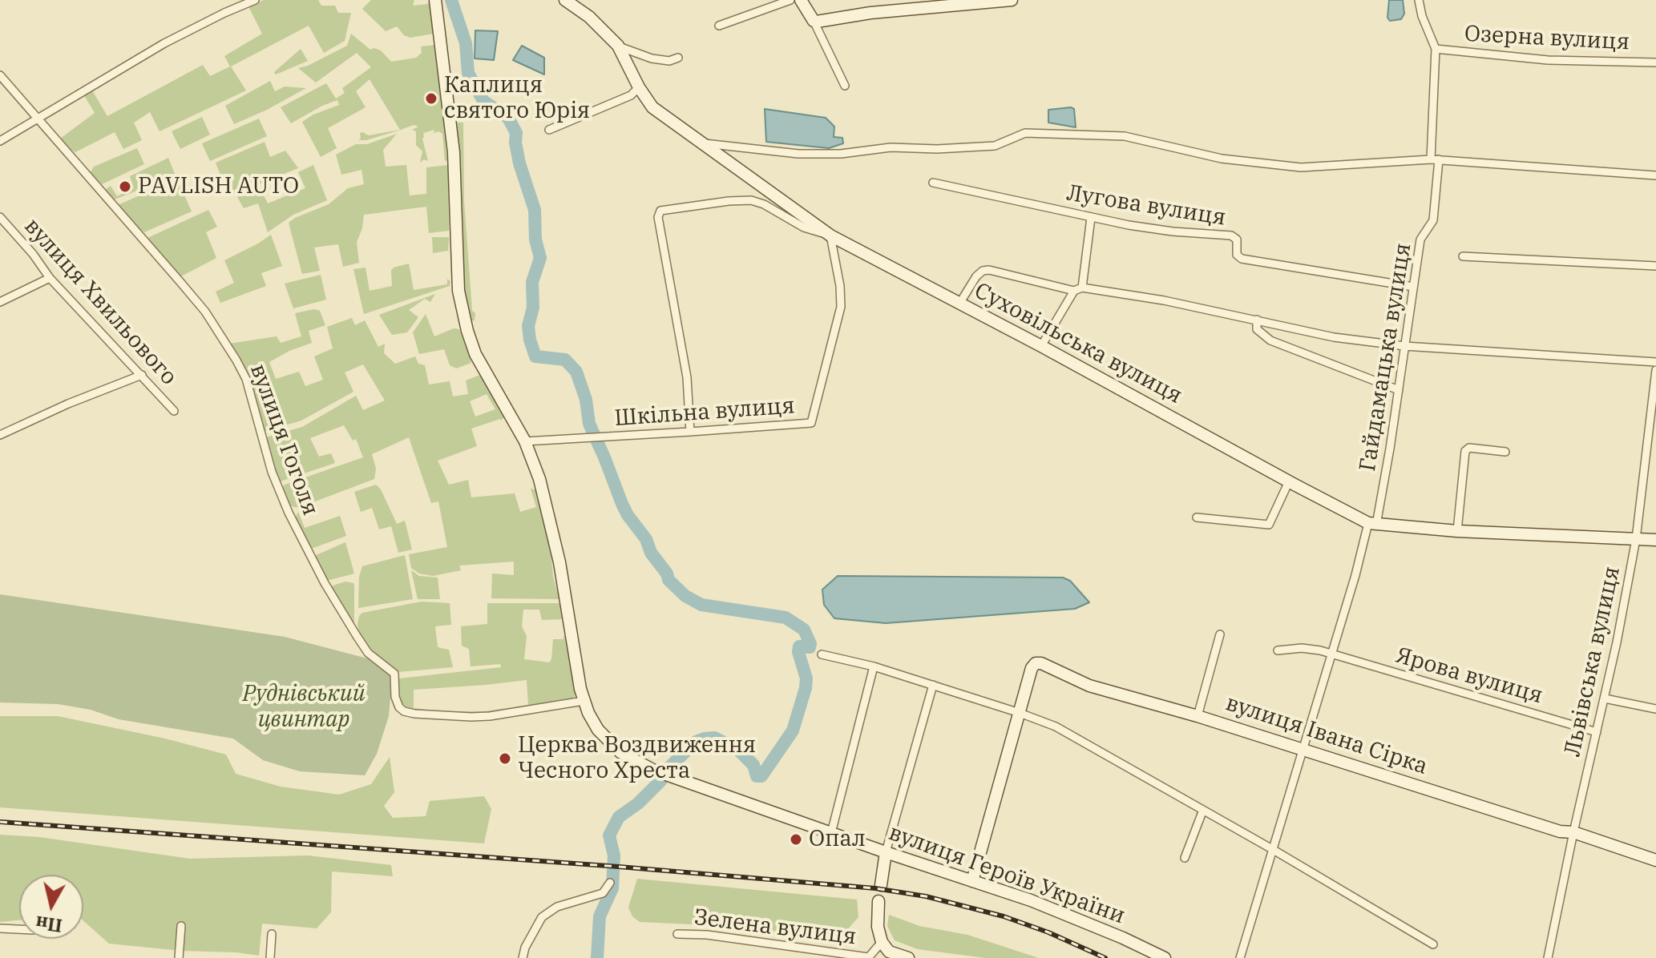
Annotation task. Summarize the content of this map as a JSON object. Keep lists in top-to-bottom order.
{
  "streets": {
    "street": [
      "Озерна вулиця",
      "Лугова вулиця",
      "вулиця Хвильового",
      "Суховільська вулиця",
      "Гайдамацька вулиця",
      "Шкільна вулиця",
      "вулиця Гоголя",
      "Львівська вулиця",
      "Ярова вулиця",
      "вулиця Івана Сірка",
      "вулиця Героїв України",
      "Зелена вулиця"
    ]
  },
  "crossings": [
    ["Озерна вулиця", "Гайдамацька вулиця"],
    ["Лугова вулиця", "Гайдамацька вулиця"],
    ["Суховільська вулиця", "Гайдамацька вулиця"],
    ["Суховільська вулиця", "Шкільна вулиця"],
    ["Суховільська вулиця", "Львівська вулиця"],
    ["Гайдамацька вулиця", "Ярова вулиця"],
    ["Гайдамацька вулиця", "вулиця Івана Сірка"],
    ["Шкільна вулиця", "вулиця Героїв України"],
    ["вулиця Гоголя", "вулиця Героїв України"],
    ["Львівська вулиця", "Ярова вулиця"],
    ["Львівська вулиця", "вулиця Івана Сірка"]
  ],
  "parks": ["Руднівський цвинтар"],
  "places": [
    "Каплиця святого Юрія",
    "PAVLISH AUTO",
    "Церква Воздвиження Чесного Хреста",
    "Опал"
  ],
  "north": "bottom"
}
